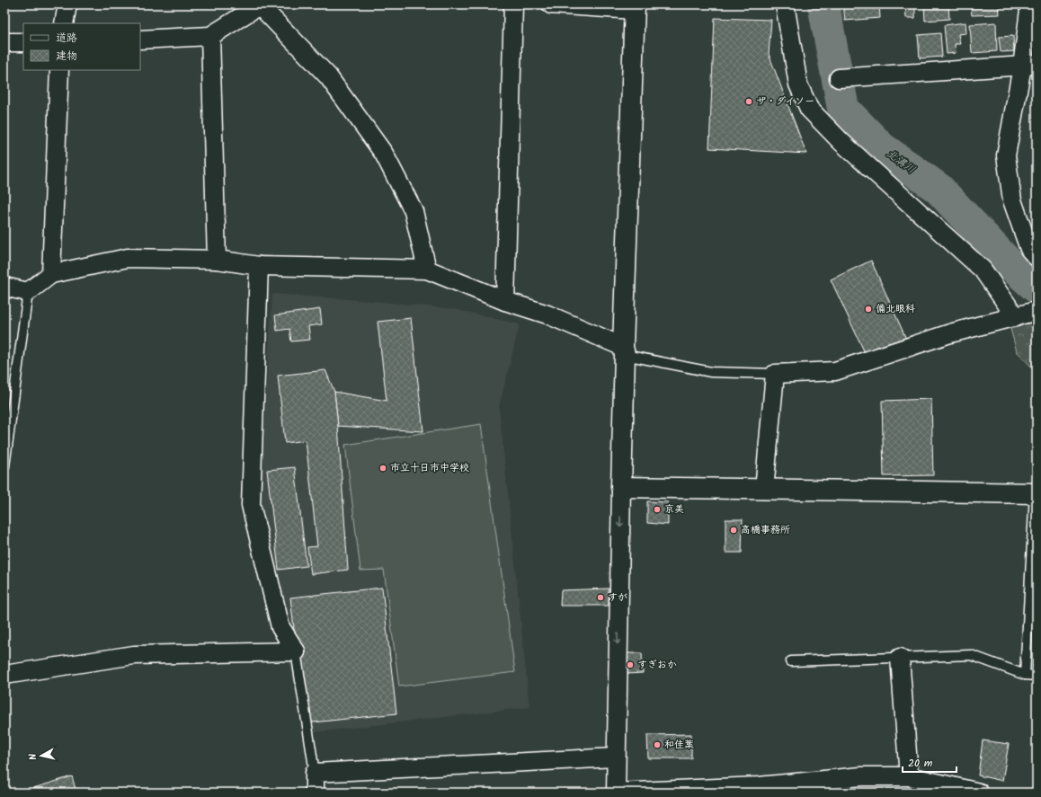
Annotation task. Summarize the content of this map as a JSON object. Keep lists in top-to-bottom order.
{
  "water": ["北溝川"],
  "places": [
    "ザ・ダイソー",
    "備北眼科",
    "市立十日市中学校",
    "京美",
    "高橋事務所",
    "すが",
    "すぎおか",
    "和佳葉"
  ],
  "legend": ["道路", "建物"],
  "scale_bar": "20 m",
  "north": "left"
}
